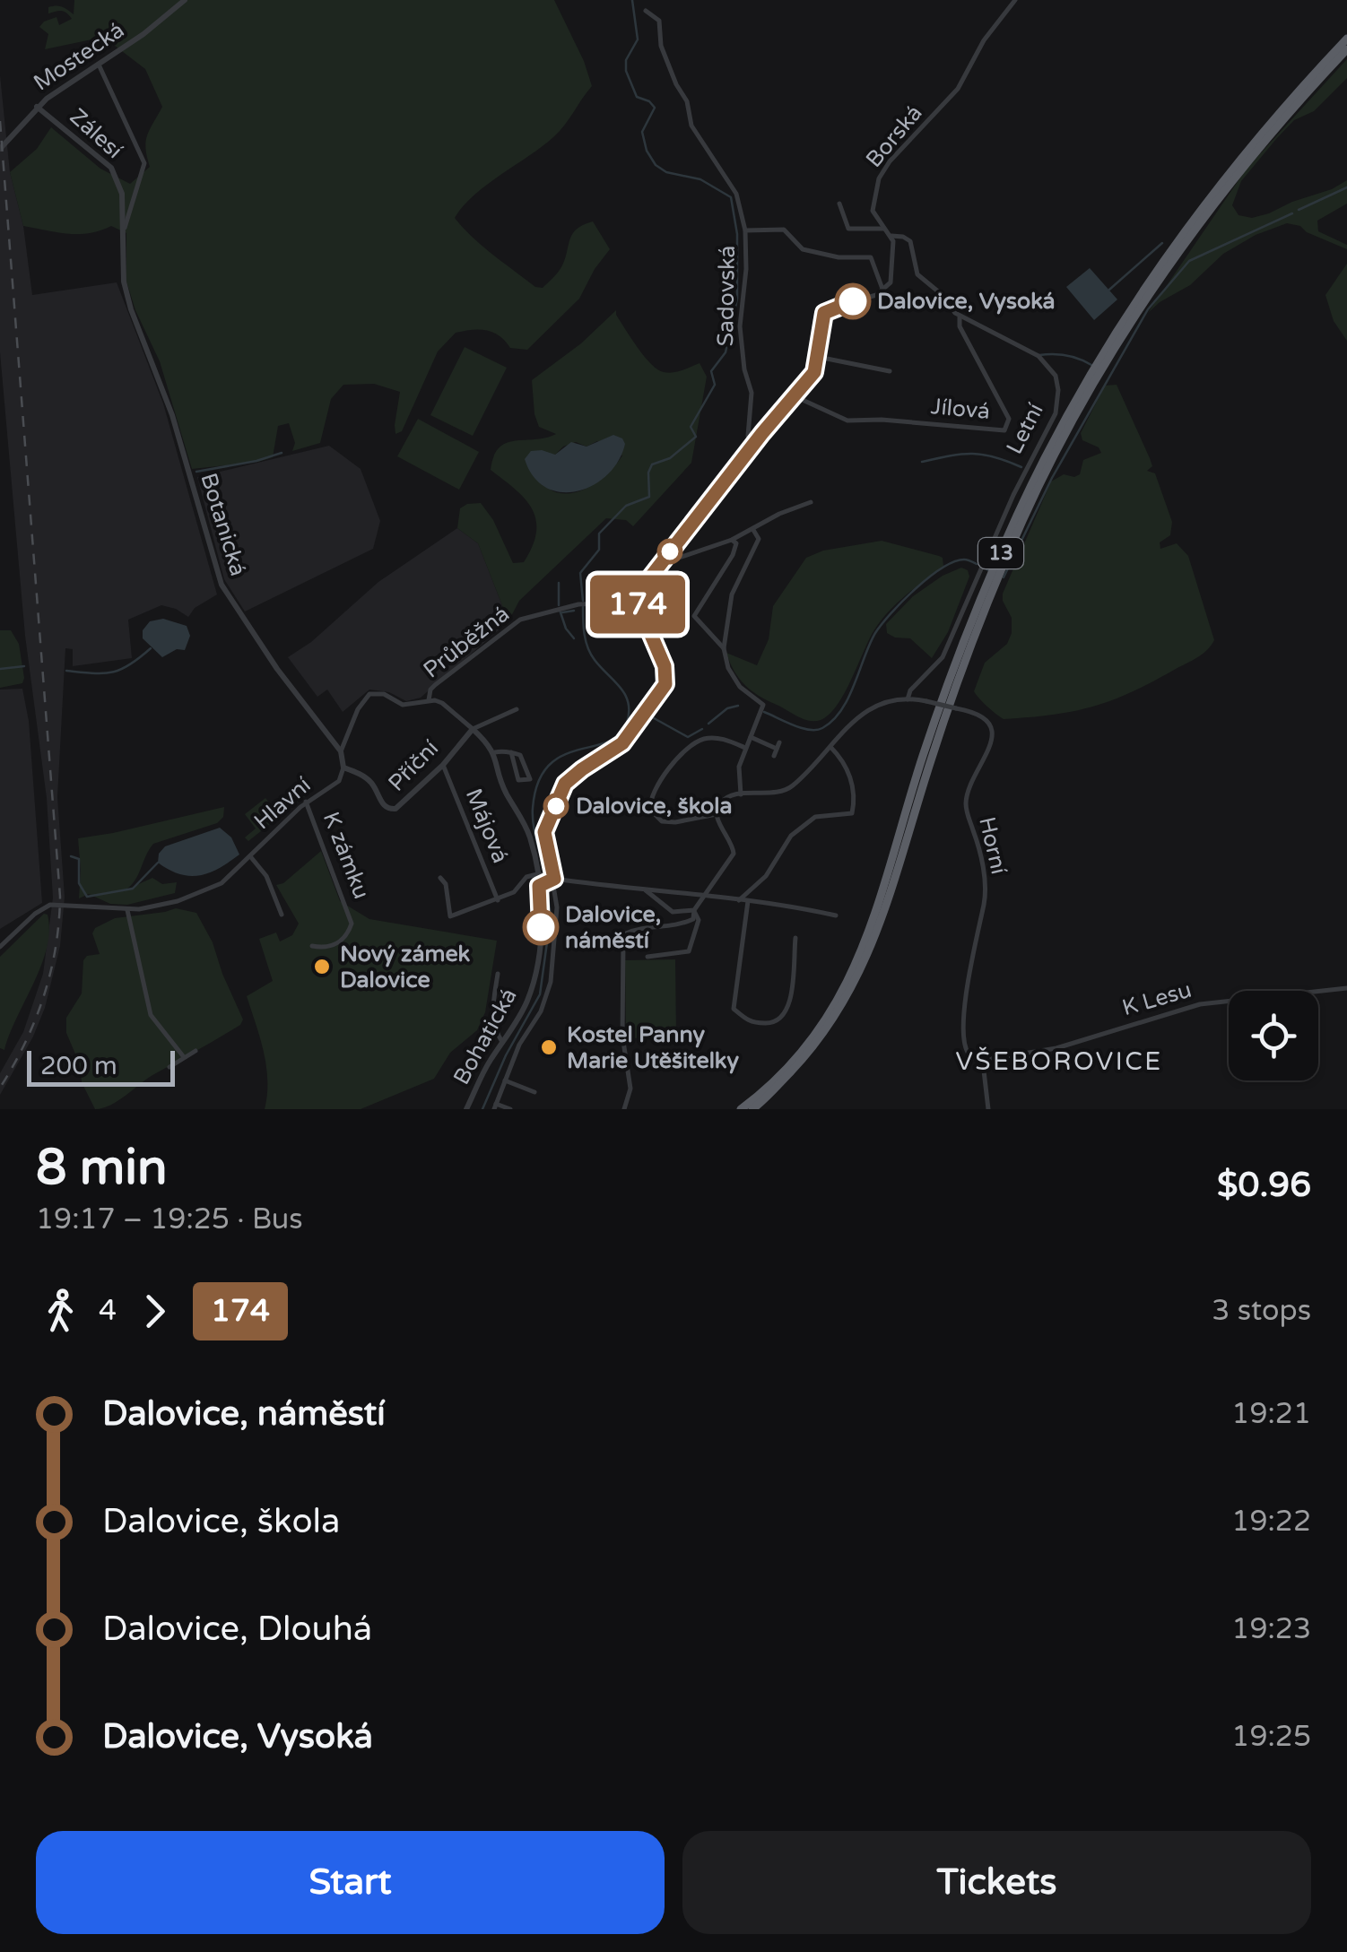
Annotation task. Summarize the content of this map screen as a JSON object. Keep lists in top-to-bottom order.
{
  "streets": {
    "highway": ["13"],
    "street": [
      "Mostecká",
      "Zálesí",
      "Borská",
      "Sadovská",
      "Jílová",
      "Letní",
      "Botanická",
      "Průběžná",
      "Příční",
      "Hlavní",
      "Májová",
      "Horní",
      "K zámku",
      "K Lesu",
      "Bohatická"
    ]
  },
  "crossings": [
    ["Mostecká", "Zálesí"],
    ["Zálesí", "Botanická"],
    ["Jílová", "Letní"],
    ["Letní", "Horní"],
    ["Příční", "Hlavní"],
    ["Příční", "Májová"],
    ["Hlavní", "K zámku"],
    ["Horní", "K Lesu"]
  ],
  "districts": ["VŠEBOROVICE"],
  "places": [
    "Dalovice, Vysoká",
    "Dalovice, škola",
    "Dalovice, náměstí",
    "Nový zámek Dalovice",
    "Kostel Panny Marie Utěšitelky"
  ],
  "lines": ["bus line 174"],
  "scale_bar": "200 m",
  "page": {
    "on_map": "174",
    "scale": "200 m",
    "heading": ["8 min", "19:17 – 19:25 · Bus", "$0.96"],
    "legs": ["4", "174", "3 stops"],
    "list": [
      {
        "name": "Dalovice, náměstí",
        "value": "19:21"
      },
      {
        "name": "Dalovice, škola",
        "value": "19:22"
      },
      {
        "name": "Dalovice, Dlouhá",
        "value": "19:23"
      },
      {
        "name": "Dalovice, Vysoká",
        "value": "19:25"
      }
    ],
    "buttons": ["Start", "Tickets"]
  }
}
